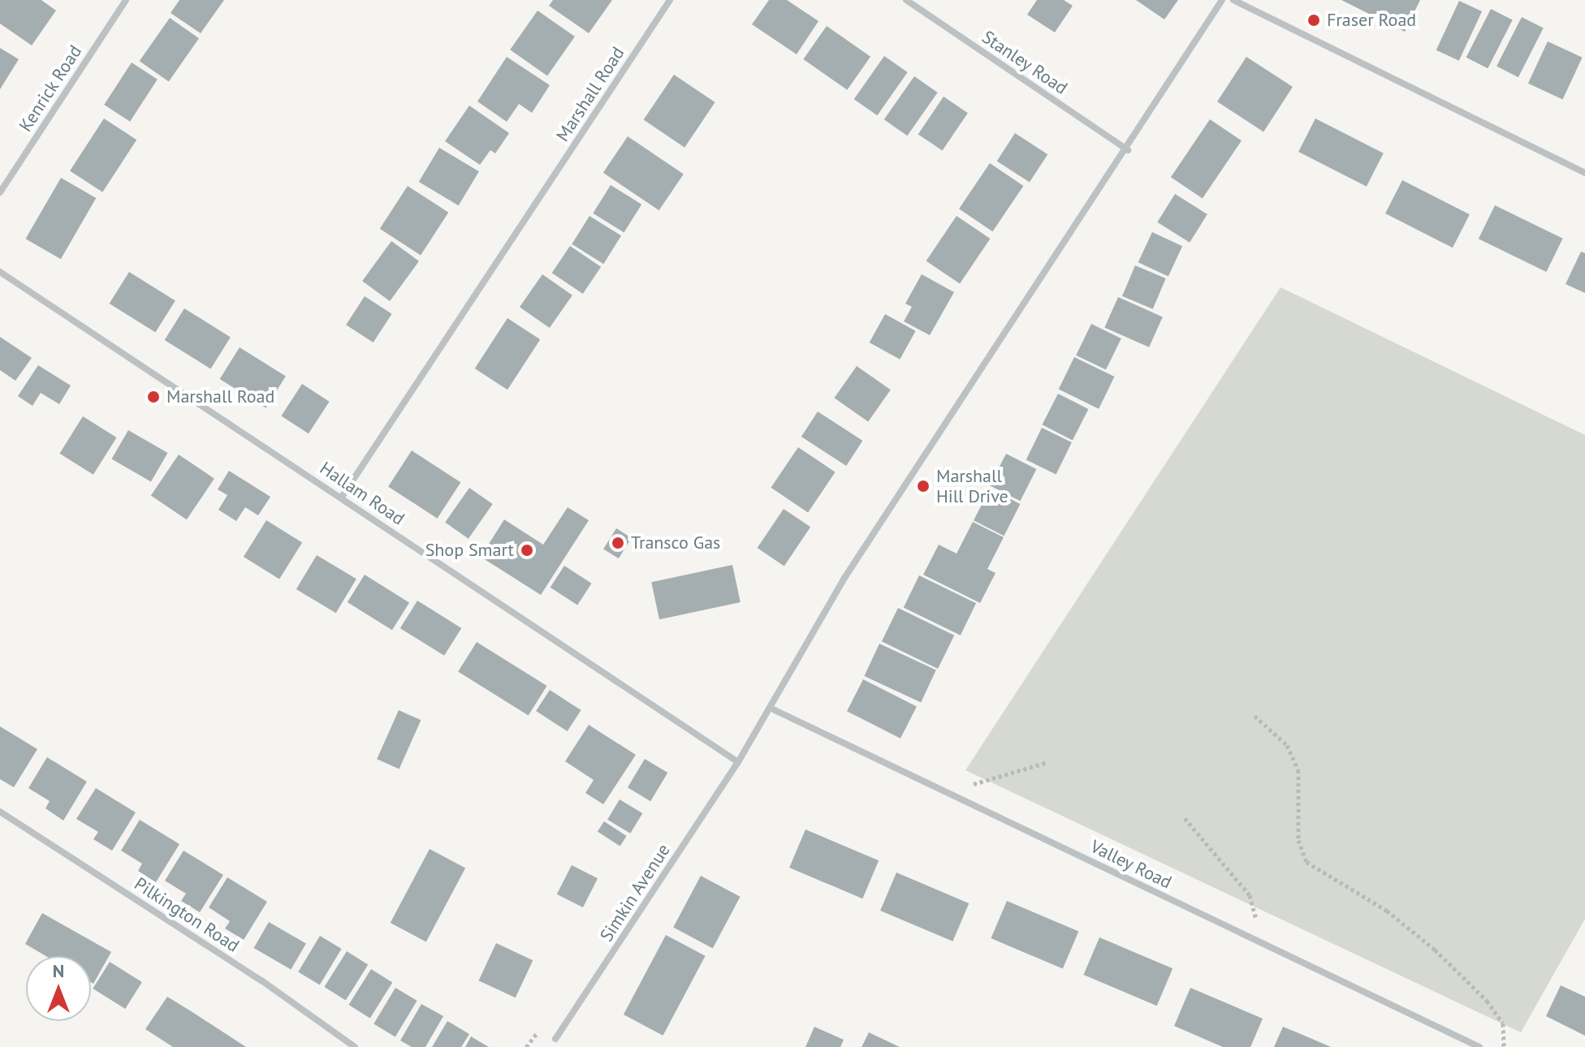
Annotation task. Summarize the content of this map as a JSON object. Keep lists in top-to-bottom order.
{
  "streets": {
    "street": [
      "Stanley Road",
      "Kenrick Road",
      "Marshall Road",
      "Hallam Road",
      "Valley Road",
      "Simkin Avenue",
      "Pilkington Road"
    ]
  },
  "crossings": [
    ["Marshall Road", "Hallam Road"],
    ["Hallam Road", "Simkin Avenue"]
  ],
  "places": [
    "Fraser Road",
    "Marshall Road",
    "Marshall Hill Drive",
    "Transco Gas",
    "Shop Smart"
  ],
  "north": "top"
}
